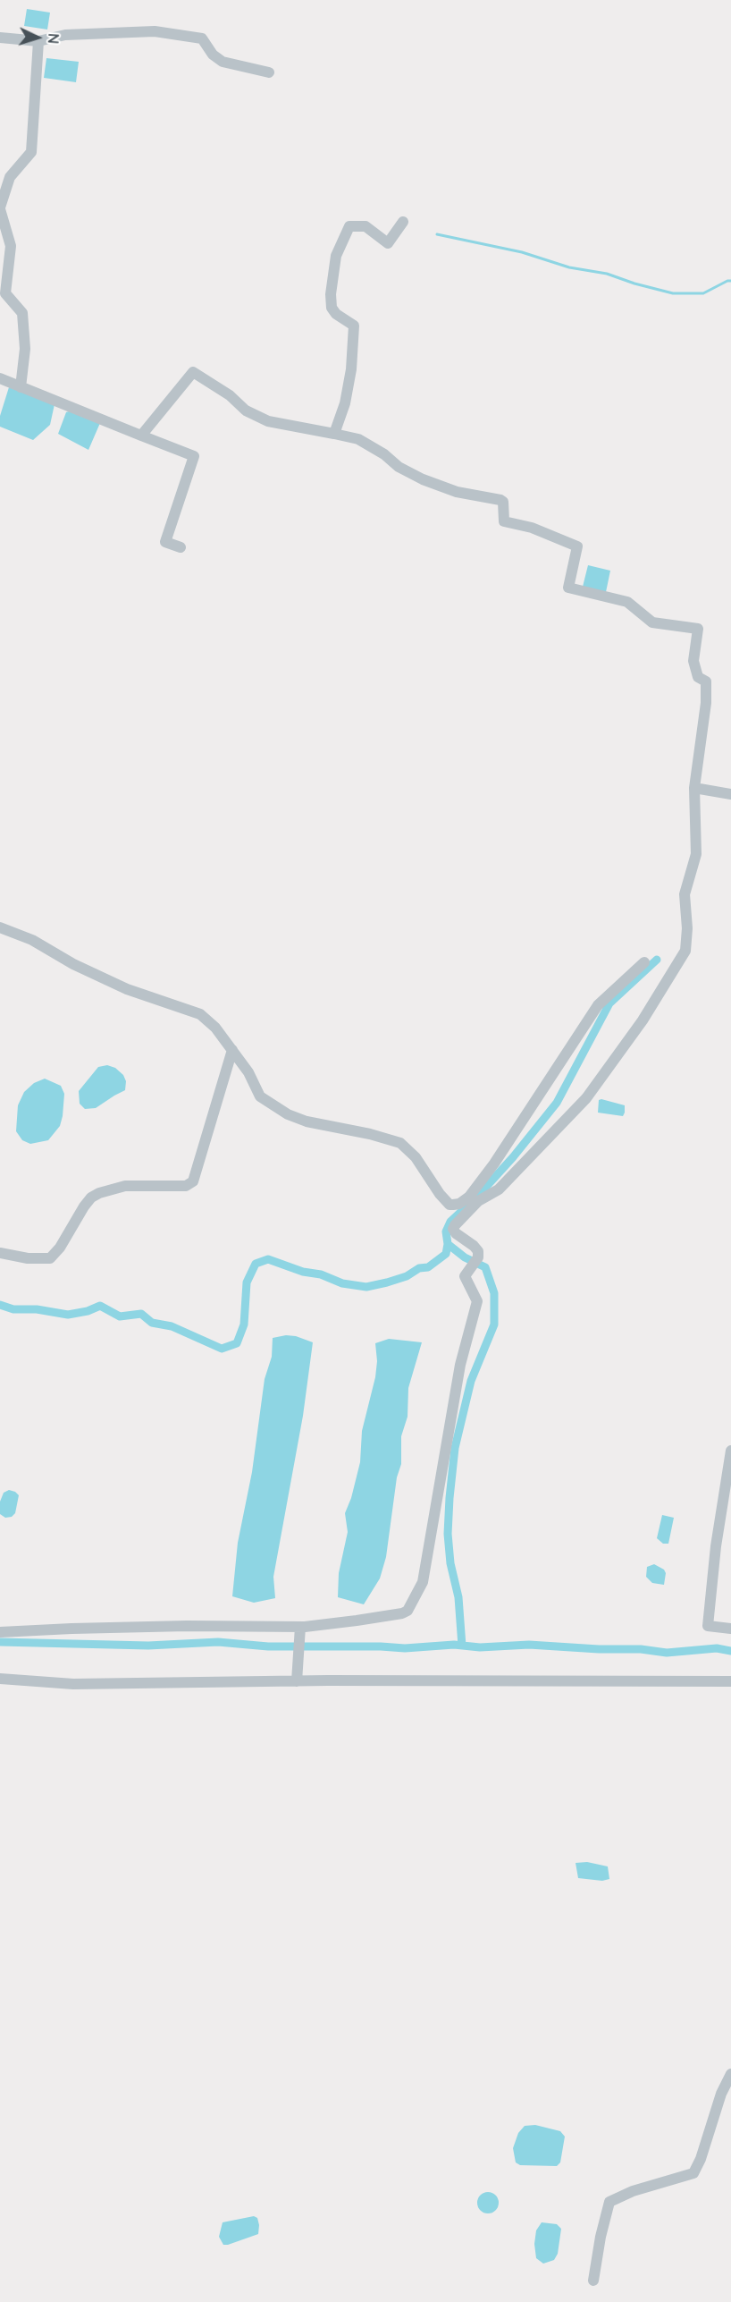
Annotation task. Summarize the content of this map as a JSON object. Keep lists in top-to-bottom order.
{
  "north": "right"
}
